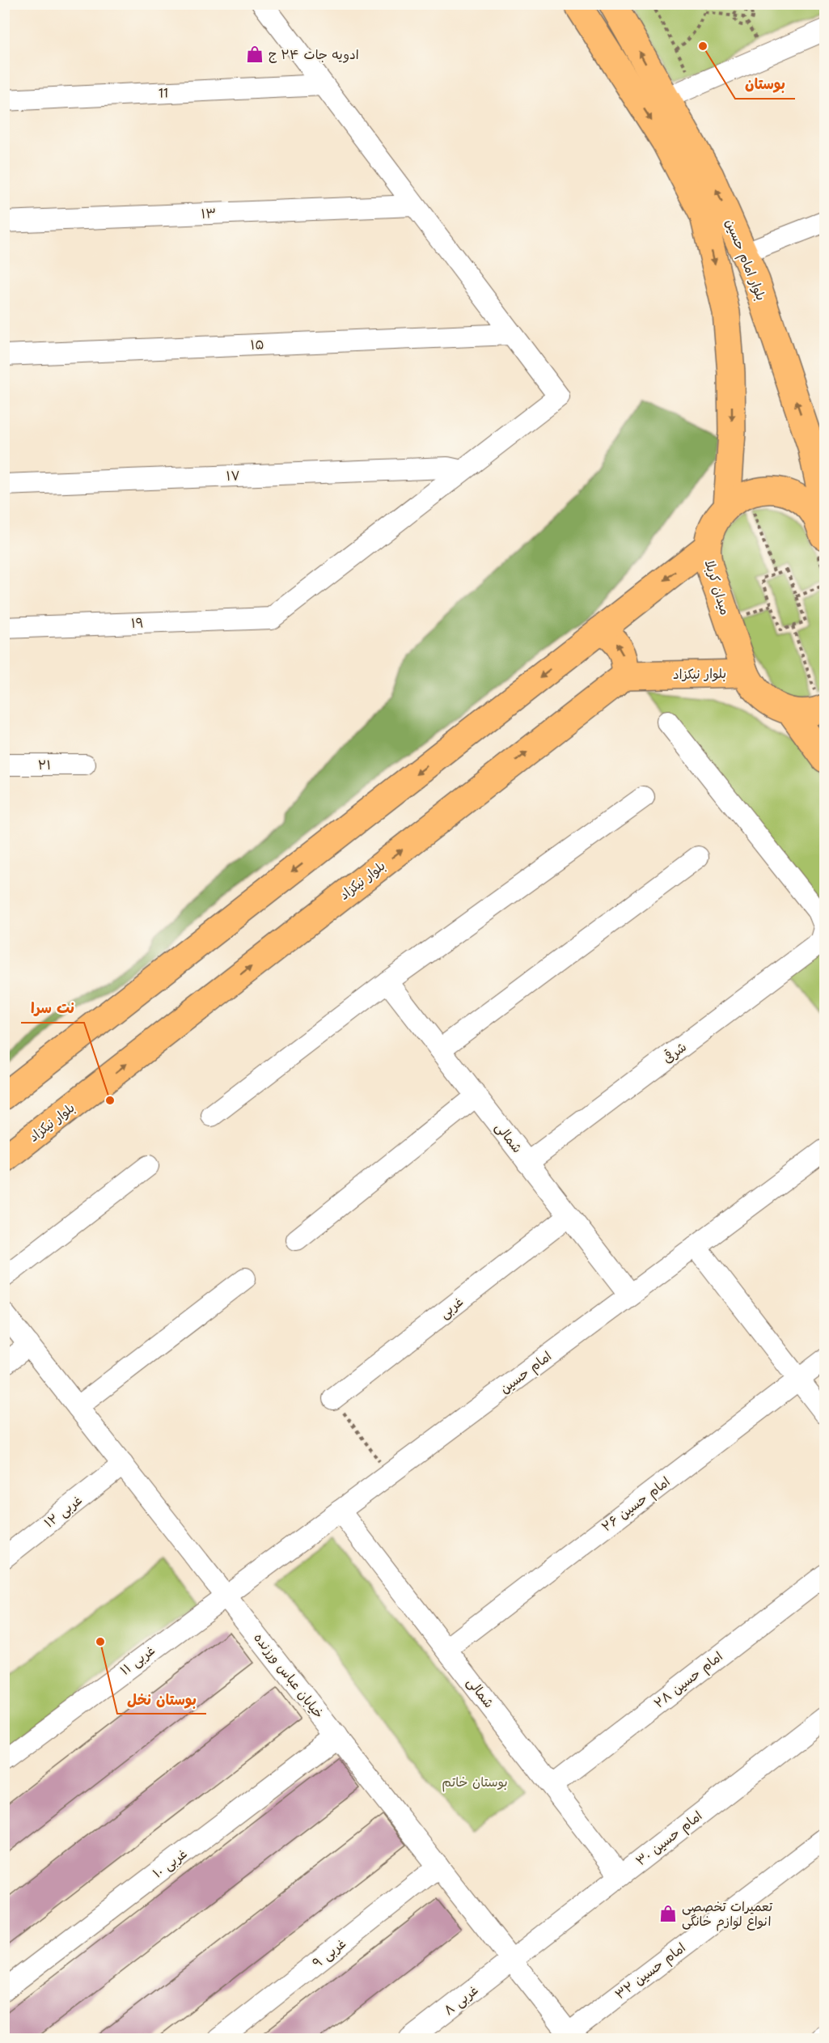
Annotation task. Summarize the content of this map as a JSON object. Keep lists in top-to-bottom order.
{
  "streets": {
    "main road": ["بلوار امام حسین", "میدان کربلا", "بلوار نیکزاد"],
    "street": [
      "11",
      "۱۳",
      "۱۵",
      "۱۷",
      "۱۹",
      "۲۱",
      "شرقی",
      "شمالی",
      "غربی",
      "امام حسین",
      "امام حسین ۲۶",
      "غربی ۱۲",
      "غربی ۱۱",
      "خیابان عباس ورزنده",
      "امام حسین ۲۸",
      "امام حسین ۳۰",
      "غربی ۱۰",
      "غربی ۹",
      "امام حسین ۳۲",
      "غربی ۸"
    ]
  },
  "crossings": [
    ["بلوار امام حسین", "میدان کربلا"],
    ["۱۷", "۱۹"],
    ["میدان کربلا", "بلوار نیکزاد"],
    ["شرقی", "شمالی"],
    ["شمالی", "غربی"],
    ["شمالی", "امام حسین"],
    ["شمالی", "امام حسین ۲۶"],
    ["شمالی", "امام حسین ۲۸"],
    ["شمالی", "امام حسین ۳۰"],
    ["امام حسین", "غربی ۱۱"],
    ["امام حسین", "خیابان عباس ورزنده"],
    ["غربی ۱۲", "خیابان عباس ورزنده"],
    ["غربی ۱۱", "خیابان عباس ورزنده"],
    ["خیابان عباس ورزنده", "امام حسین ۳۰"],
    ["خیابان عباس ورزنده", "غربی ۱۰"],
    ["خیابان عباس ورزنده", "غربی ۹"],
    ["خیابان عباس ورزنده", "امام حسین ۳۲"],
    ["خیابان عباس ورزنده", "غربی ۸"],
    ["امام حسین ۳۰", "غربی ۸"]
  ],
  "parks": ["بوستان خاتم"],
  "places": {
    "other": ["بوستان", "نت سرا", "بوستان نخل"],
    "shop": ["ادویه جات ۲۴ ج", "تعمیرات تخصصی انواع لوازم خانگی"]
  }
}
